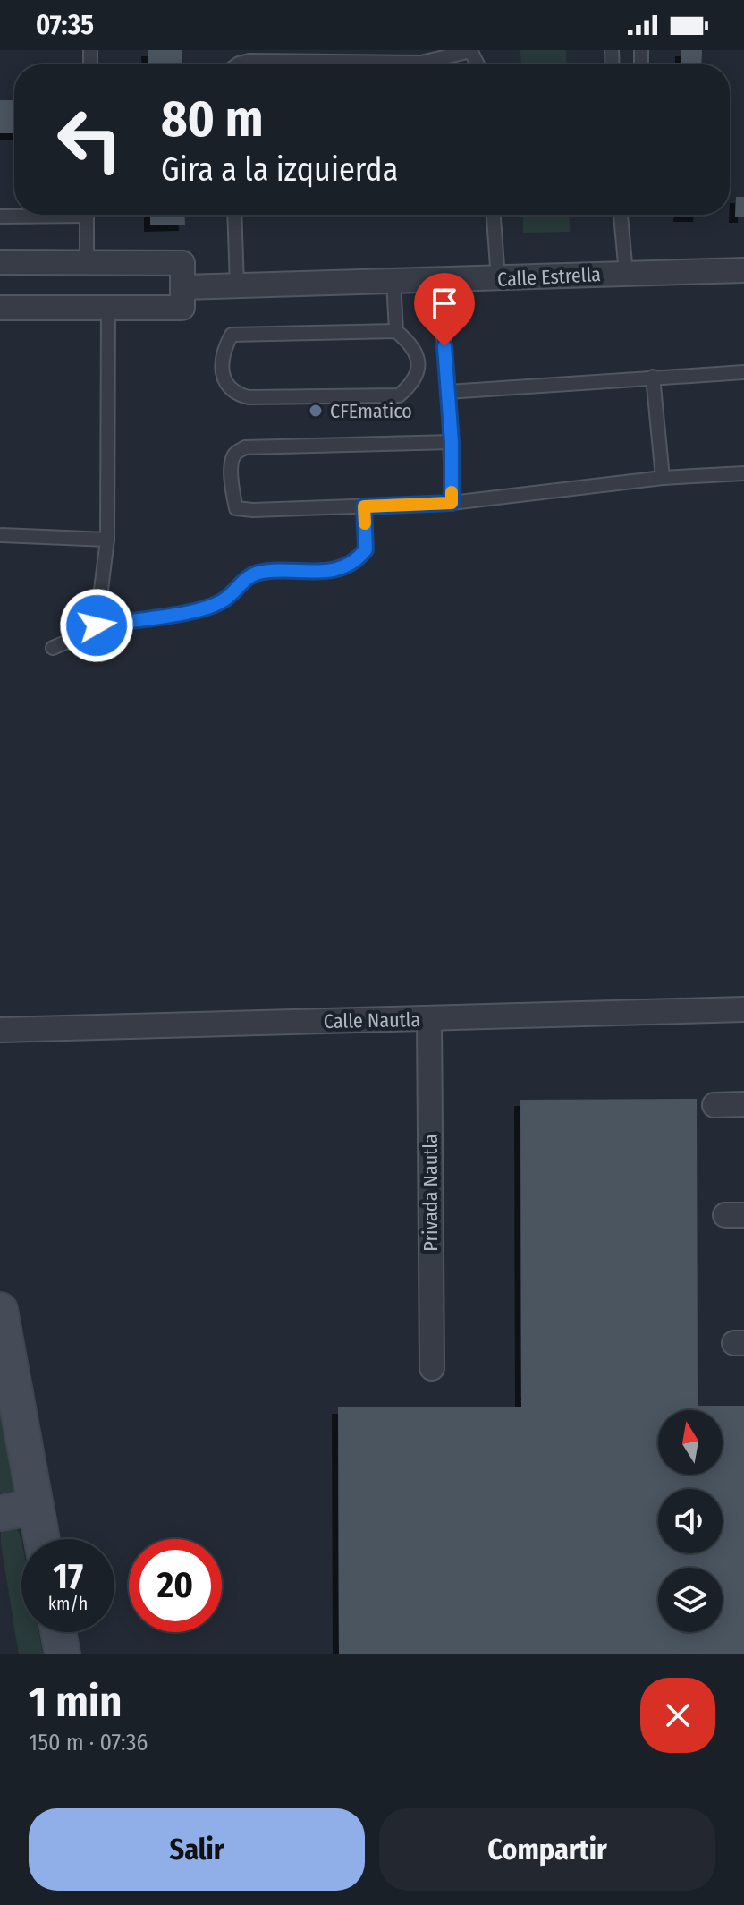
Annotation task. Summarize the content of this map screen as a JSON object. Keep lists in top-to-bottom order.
{
  "streets": {
    "street": ["Calle Estrella", "Calle Nautla", "Privada Nautla"]
  },
  "crossings": [
    ["Calle Nautla", "Privada Nautla"]
  ],
  "places": ["CFEmatico"],
  "north": "top",
  "page": {
    "status": "07:35",
    "turn": ["80 m", "Gira a la izquierda"],
    "speed": "17 km/h",
    "limit": "20",
    "heading": ["1 min", "150 m · 07:36"],
    "buttons": ["Salir", "Compartir"]
  }
}
